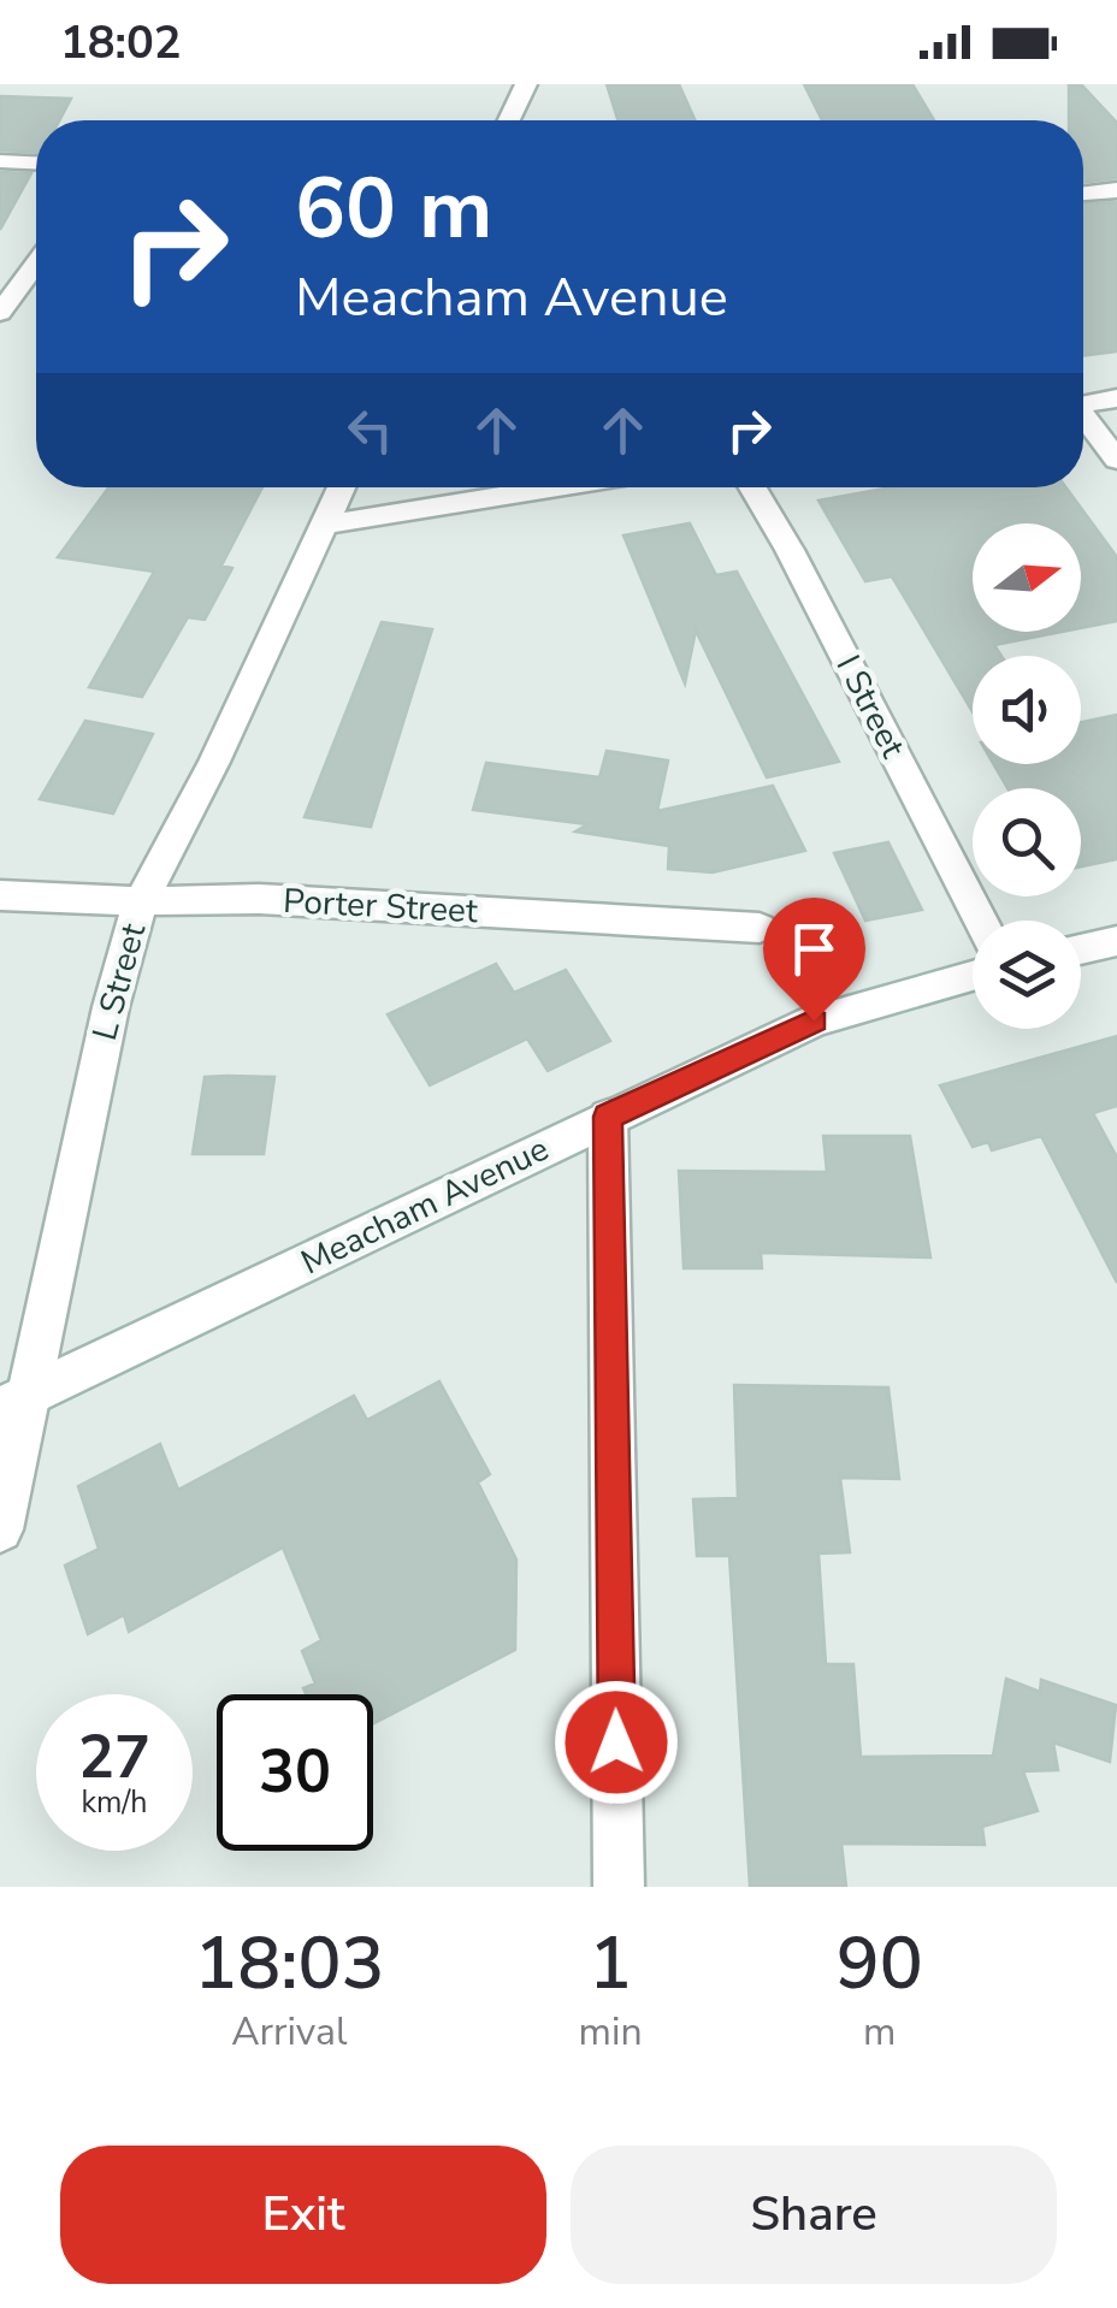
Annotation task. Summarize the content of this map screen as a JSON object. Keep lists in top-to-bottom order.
{
  "streets": {
    "street": [
      "I Street",
      "Porter Street",
      "L Street",
      "Meacham Avenue"
    ]
  },
  "crossings": [
    ["Porter Street", "L Street"],
    ["L Street", "Meacham Avenue"]
  ],
  "north": "right",
  "page": {
    "status": "18:02",
    "turn": ["60 m", "Meacham Avenue"],
    "speed": "27 km/h",
    "limit": "30",
    "eta": [
      "18:03",
      "Arrival",
      "1",
      "min",
      "90",
      "m"
    ],
    "buttons": ["Exit", "Share"]
  }
}
